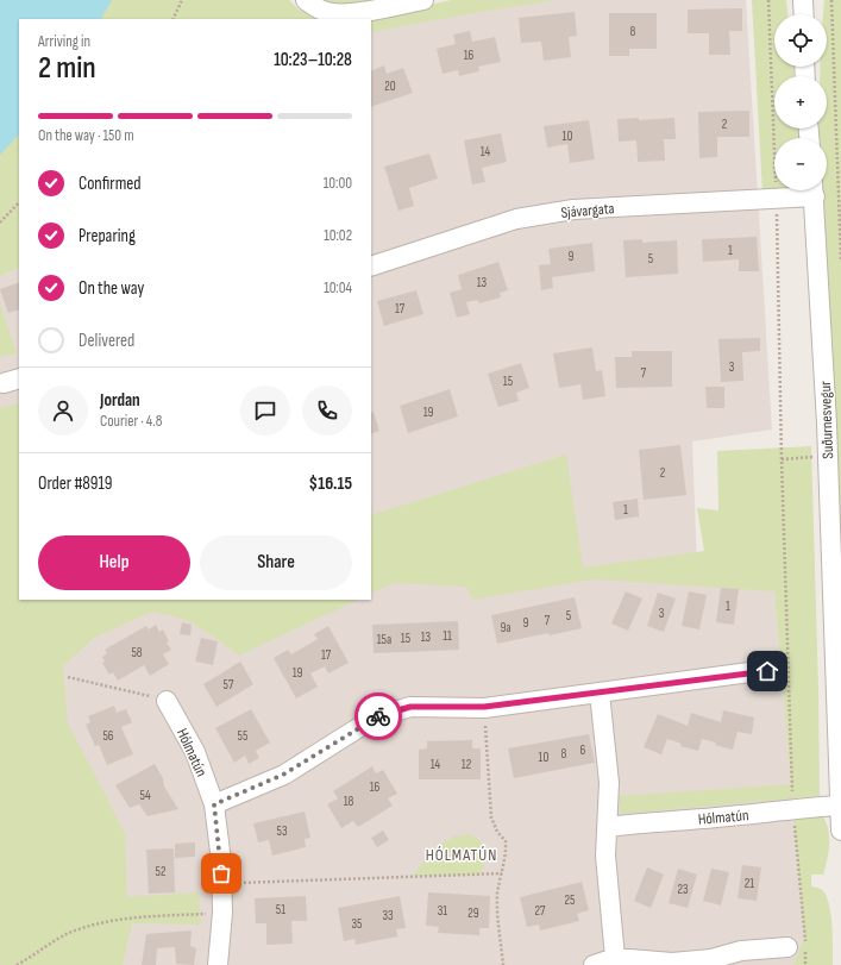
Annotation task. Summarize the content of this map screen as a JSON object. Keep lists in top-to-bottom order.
{
  "streets": {
    "street": ["Sjávargata", "Suðurnesvegur", "Hólmatún"]
  },
  "crossings": [
    ["Suðurnesvegur", "Hólmatún"]
  ],
  "districts": ["HÓLMATÚN"],
  "house_numbers": [
    "8",
    "16",
    "20",
    "2",
    "10",
    "14",
    "1",
    "9",
    "5",
    "13",
    "17",
    "3",
    "7",
    "15",
    "19",
    "2",
    "1",
    "1",
    "3",
    "5",
    "7",
    "9",
    "9a",
    "11",
    "13",
    "15",
    "15a",
    "58",
    "17",
    "19",
    "57",
    "56",
    "55",
    "6",
    "8",
    "10",
    "14",
    "12",
    "16",
    "54",
    "18",
    "53",
    "52",
    "21",
    "23",
    "25",
    "51",
    "31",
    "27",
    "29",
    "33",
    "35"
  ],
  "page": {
    "map_buttons": ["+", "−"],
    "heading": ["2 min", "Arriving in", "10:23–10:28"],
    "panel": [
      "Jordan",
      "Courier · 4.8",
      "Order #8919",
      "$16.15"
    ],
    "bar": "On the way · 150 m",
    "list": [
      ["Confirmed", "10:00"],
      ["Preparing", "10:02"],
      ["On the way", "10:04"],
      "Delivered"
    ],
    "buttons": ["Help", "Share"]
  }
}
